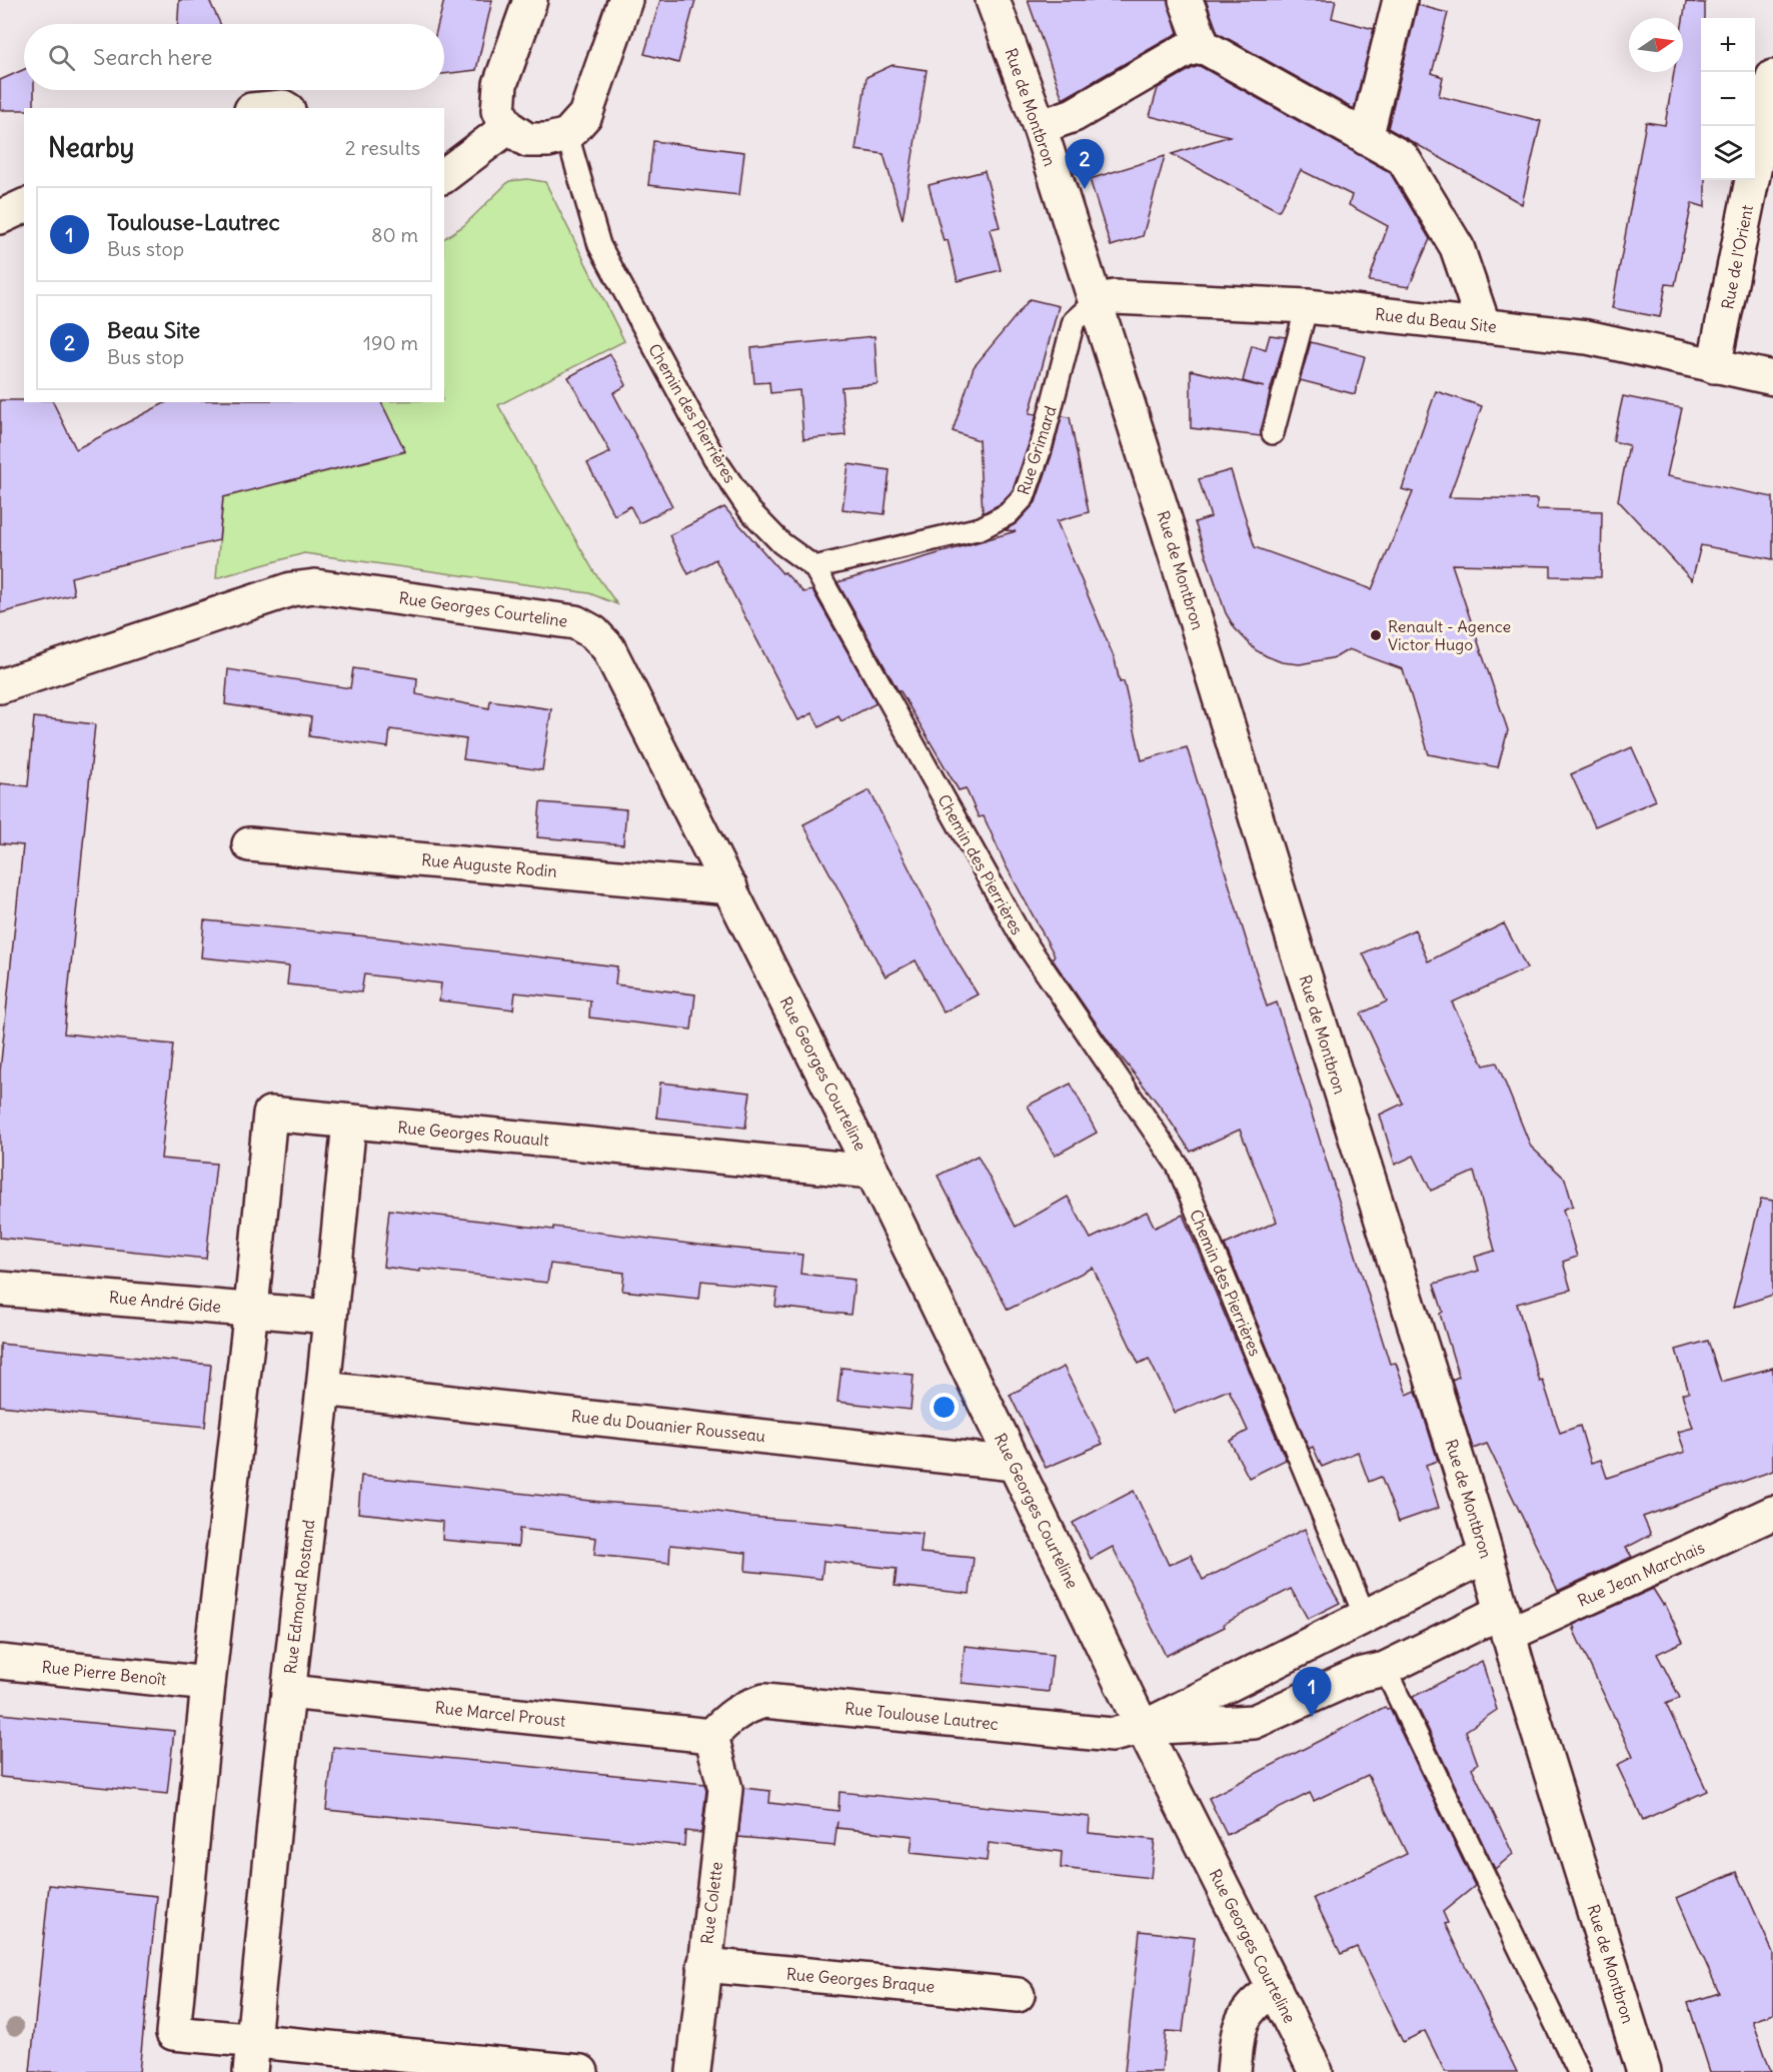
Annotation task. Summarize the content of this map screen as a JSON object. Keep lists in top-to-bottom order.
{
  "streets": {
    "street": [
      "Rue de Montbron",
      "Rue de l'Orient",
      "Rue du Beau Site",
      "Rue Georges Courteline",
      "Rue Auguste Rodin",
      "Rue Georges Rouault",
      "Rue André Gide",
      "Rue du Douanier Rousseau",
      "Rue Jean Marchais",
      "Rue Edmond Rostand",
      "Rue Pierre Benoît",
      "Rue Marcel Proust",
      "Rue Toulouse Lautrec",
      "Rue Colette",
      "Rue Georges Braque"
    ],
    "lane": ["Chemin des Pierrières", "Rue Grimard"]
  },
  "crossings": [
    ["Rue de Montbron", "Rue du Beau Site"],
    ["Rue de Montbron", "Rue Grimard"],
    ["Rue de Montbron", "Rue Jean Marchais"],
    ["Rue de l'Orient", "Rue du Beau Site"],
    ["Rue du Beau Site", "Rue Grimard"],
    ["Chemin des Pierrières", "Rue Grimard"],
    ["Rue Georges Courteline", "Rue Auguste Rodin"],
    ["Rue Georges Courteline", "Rue Georges Rouault"],
    ["Rue Georges Courteline", "Rue du Douanier Rousseau"],
    ["Rue Georges Courteline", "Rue Jean Marchais"],
    ["Rue Georges Courteline", "Rue Toulouse Lautrec"],
    ["Rue Georges Rouault", "Rue André Gide"],
    ["Rue Georges Rouault", "Rue Edmond Rostand"],
    ["Rue André Gide", "Rue Edmond Rostand"],
    ["Rue du Douanier Rousseau", "Rue Edmond Rostand"],
    ["Rue Jean Marchais", "Rue Toulouse Lautrec"],
    ["Rue Edmond Rostand", "Rue Marcel Proust"],
    ["Rue Marcel Proust", "Rue Toulouse Lautrec"],
    ["Rue Marcel Proust", "Rue Colette"],
    ["Rue Toulouse Lautrec", "Rue Colette"],
    ["Rue Colette", "Rue Georges Braque"]
  ],
  "places": ["Renault - Agence Victor Hugo"],
  "north": "right",
  "page": {
    "map_buttons": ["+", "−"],
    "search": "Search here",
    "heading": ["Nearby", "2 results"],
    "pins": ["2", "1"],
    "list": [
      {
        "mark": "1",
        "name": "Toulouse-Lautrec",
        "note": "Bus stop",
        "value": "80 m"
      },
      {
        "mark": "2",
        "name": "Beau Site",
        "note": "Bus stop",
        "value": "190 m"
      }
    ]
  }
}
